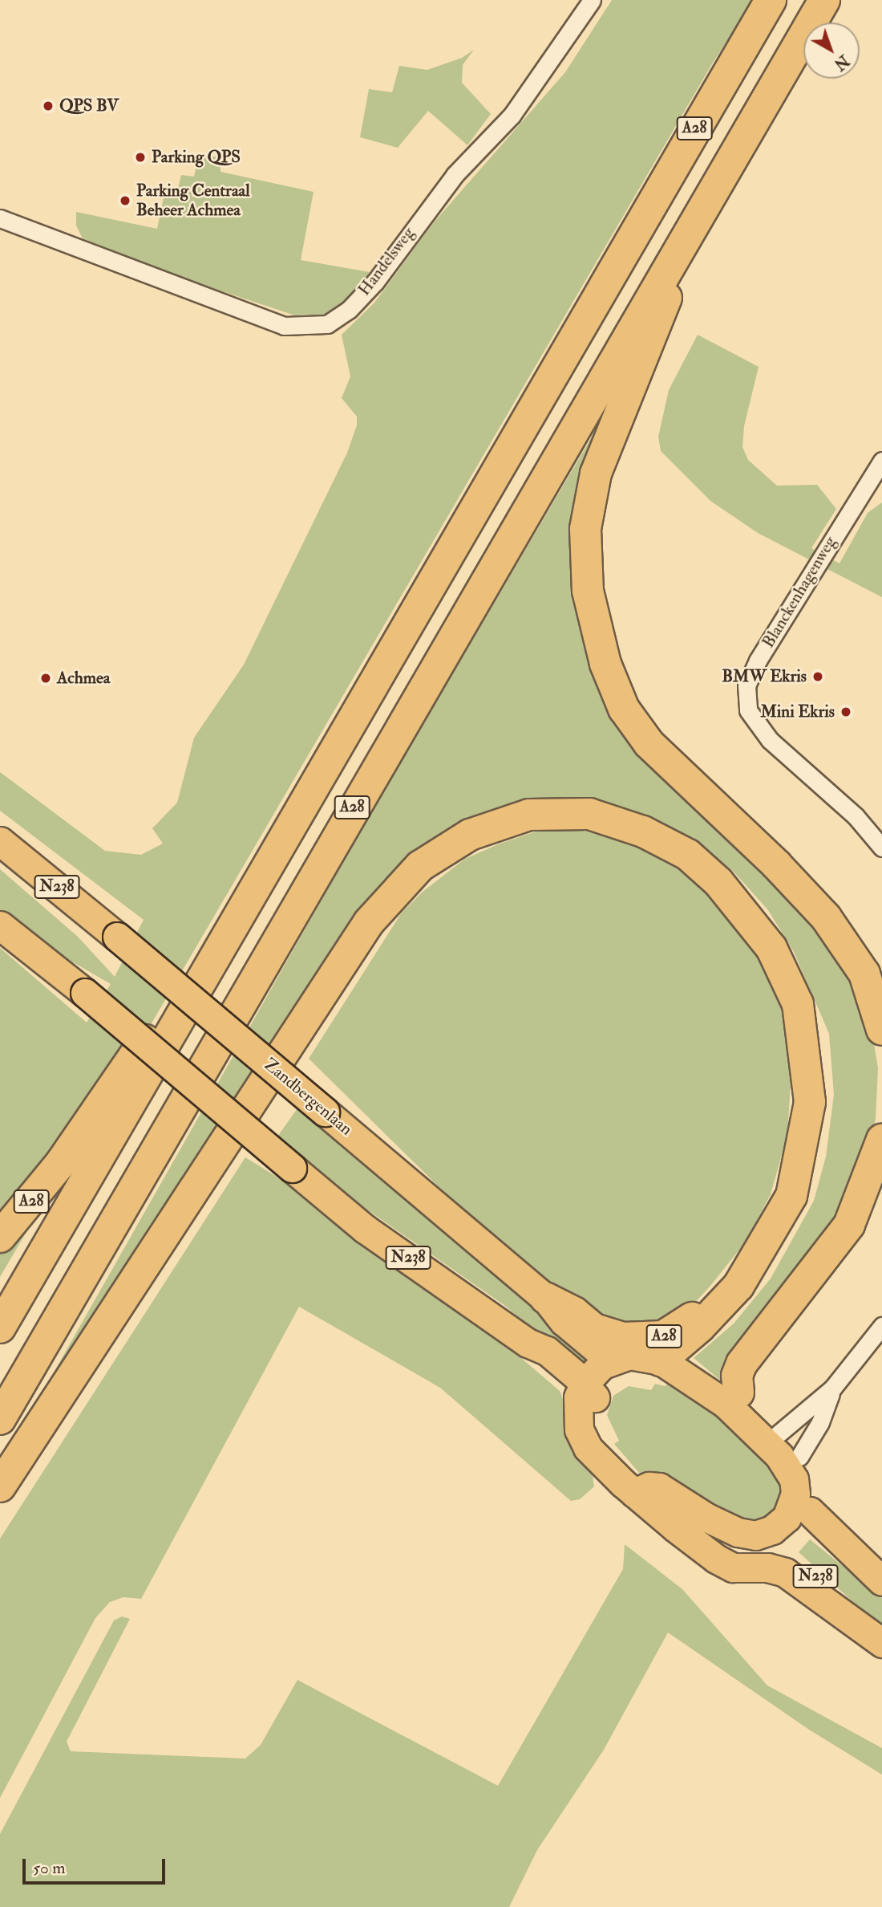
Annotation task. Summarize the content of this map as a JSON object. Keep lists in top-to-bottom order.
{
  "streets": {
    "highway": ["A28"],
    "main road": ["N238", "Zandbergenlaan"],
    "street": ["Handelsweg", "Blanckenhagenweg"]
  },
  "crossings": [
    ["A28", "Zandbergenlaan"]
  ],
  "places": [
    "QPS BV",
    "Parking QPS",
    "Parking Centraal Beheer Achmea",
    "BMW Ekris",
    "Achmea",
    "Mini Ekris"
  ],
  "scale_bar": "50 m",
  "north": "bottom right"
}
